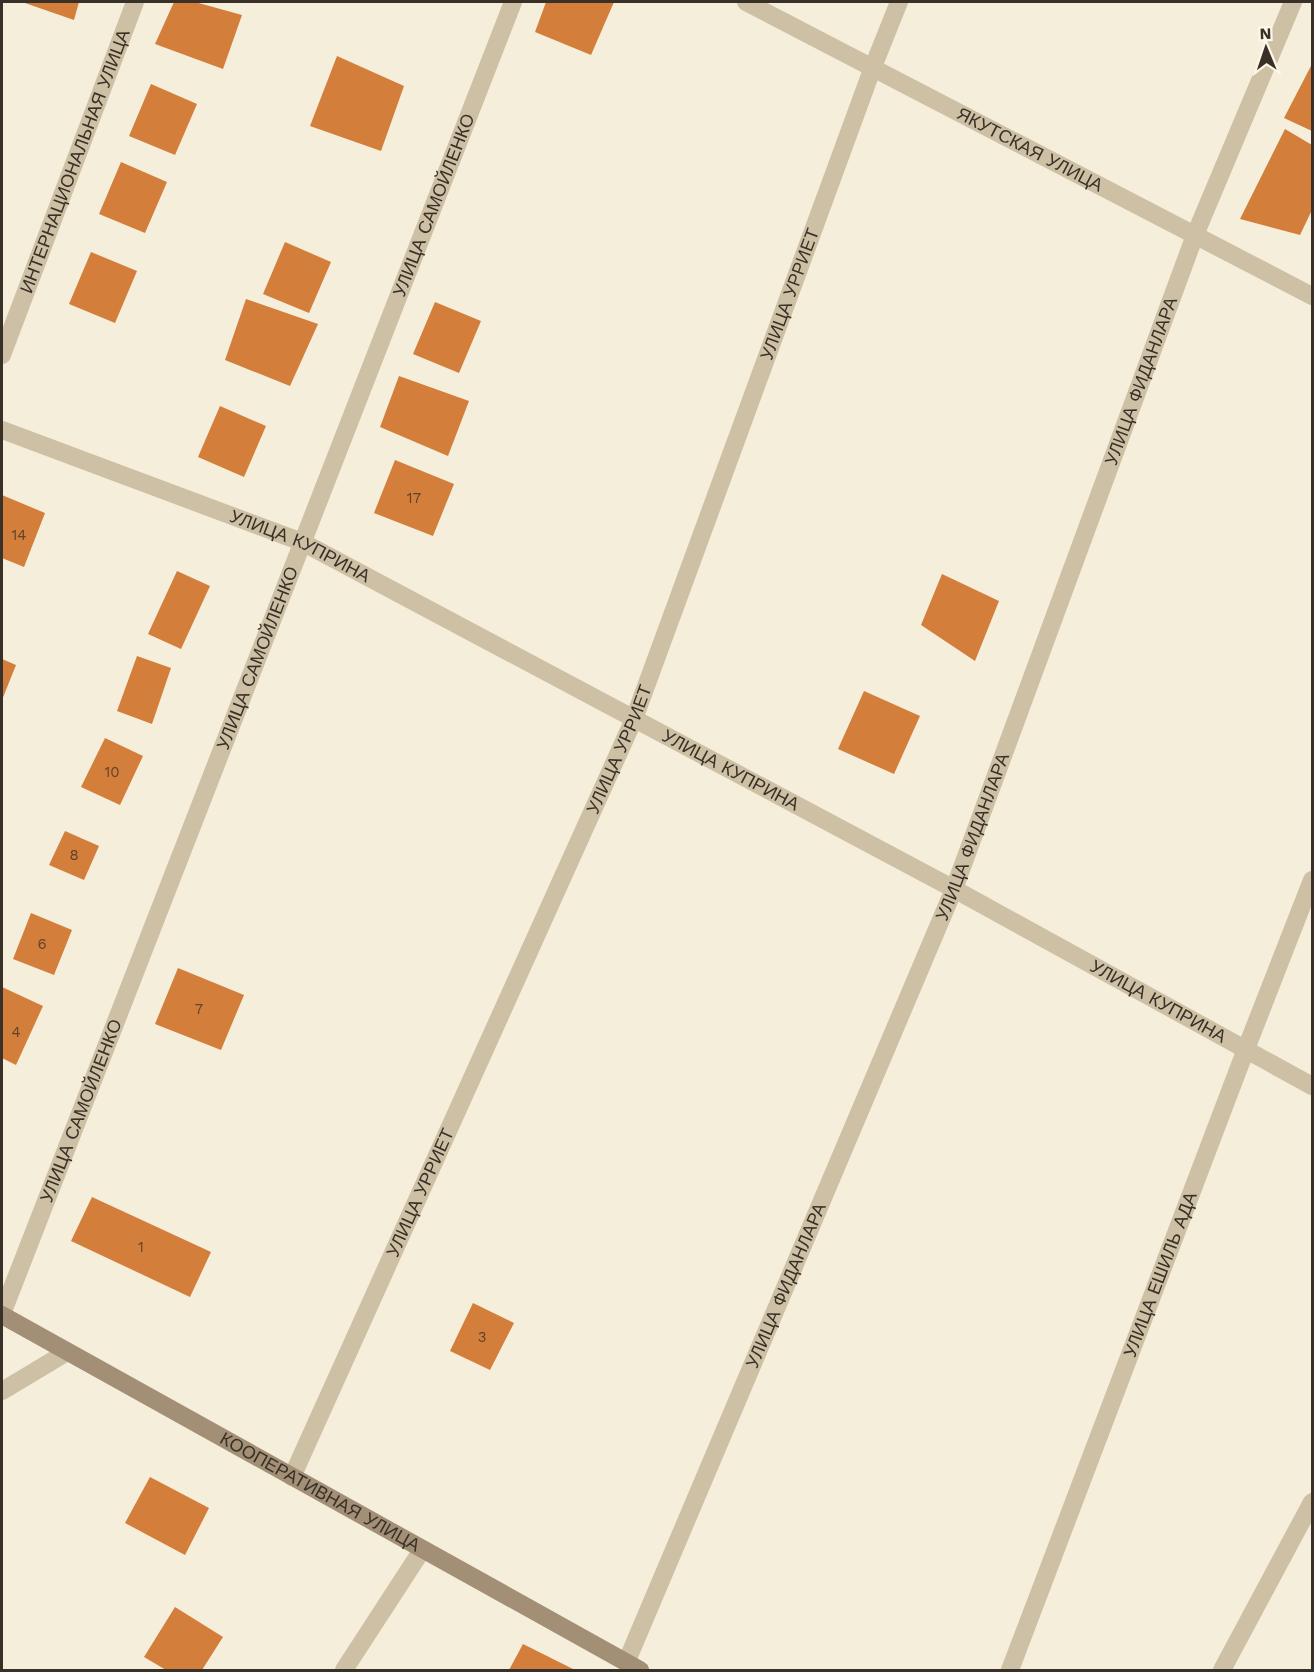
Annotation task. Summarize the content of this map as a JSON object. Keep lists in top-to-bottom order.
{
  "streets": {
    "street": [
      "ЯКУТСКАЯ УЛИЦА",
      "ИНТЕРНАЦИОНАЛЬНАЯ УЛИЦА",
      "УЛИЦА САМОЙЛЕНКО",
      "УЛИЦА УРРИЕТ",
      "УЛИЦА ФИДАНЛАРА",
      "УЛИЦА КУПРИНА",
      "УЛИЦА ЕШИЛЬ АДА",
      "КООПЕРАТИВНАЯ УЛИЦА"
    ]
  },
  "crossings": [
    ["ЯКУТСКАЯ УЛИЦА", "УЛИЦА УРРИЕТ"],
    ["ЯКУТСКАЯ УЛИЦА", "УЛИЦА ФИДАНЛАРА"],
    ["УЛИЦА САМОЙЛЕНКО", "УЛИЦА КУПРИНА"],
    ["УЛИЦА САМОЙЛЕНКО", "КООПЕРАТИВНАЯ УЛИЦА"],
    ["УЛИЦА УРРИЕТ", "УЛИЦА КУПРИНА"],
    ["УЛИЦА УРРИЕТ", "КООПЕРАТИВНАЯ УЛИЦА"],
    ["УЛИЦА ФИДАНЛАРА", "УЛИЦА КУПРИНА"],
    ["УЛИЦА ФИДАНЛАРА", "КООПЕРАТИВНАЯ УЛИЦА"],
    ["УЛИЦА КУПРИНА", "УЛИЦА ЕШИЛЬ АДА"]
  ],
  "house_numbers": [
    "17",
    "14",
    "10",
    "8",
    "6",
    "7",
    "4",
    "1",
    "3"
  ],
  "north": "top"
}
